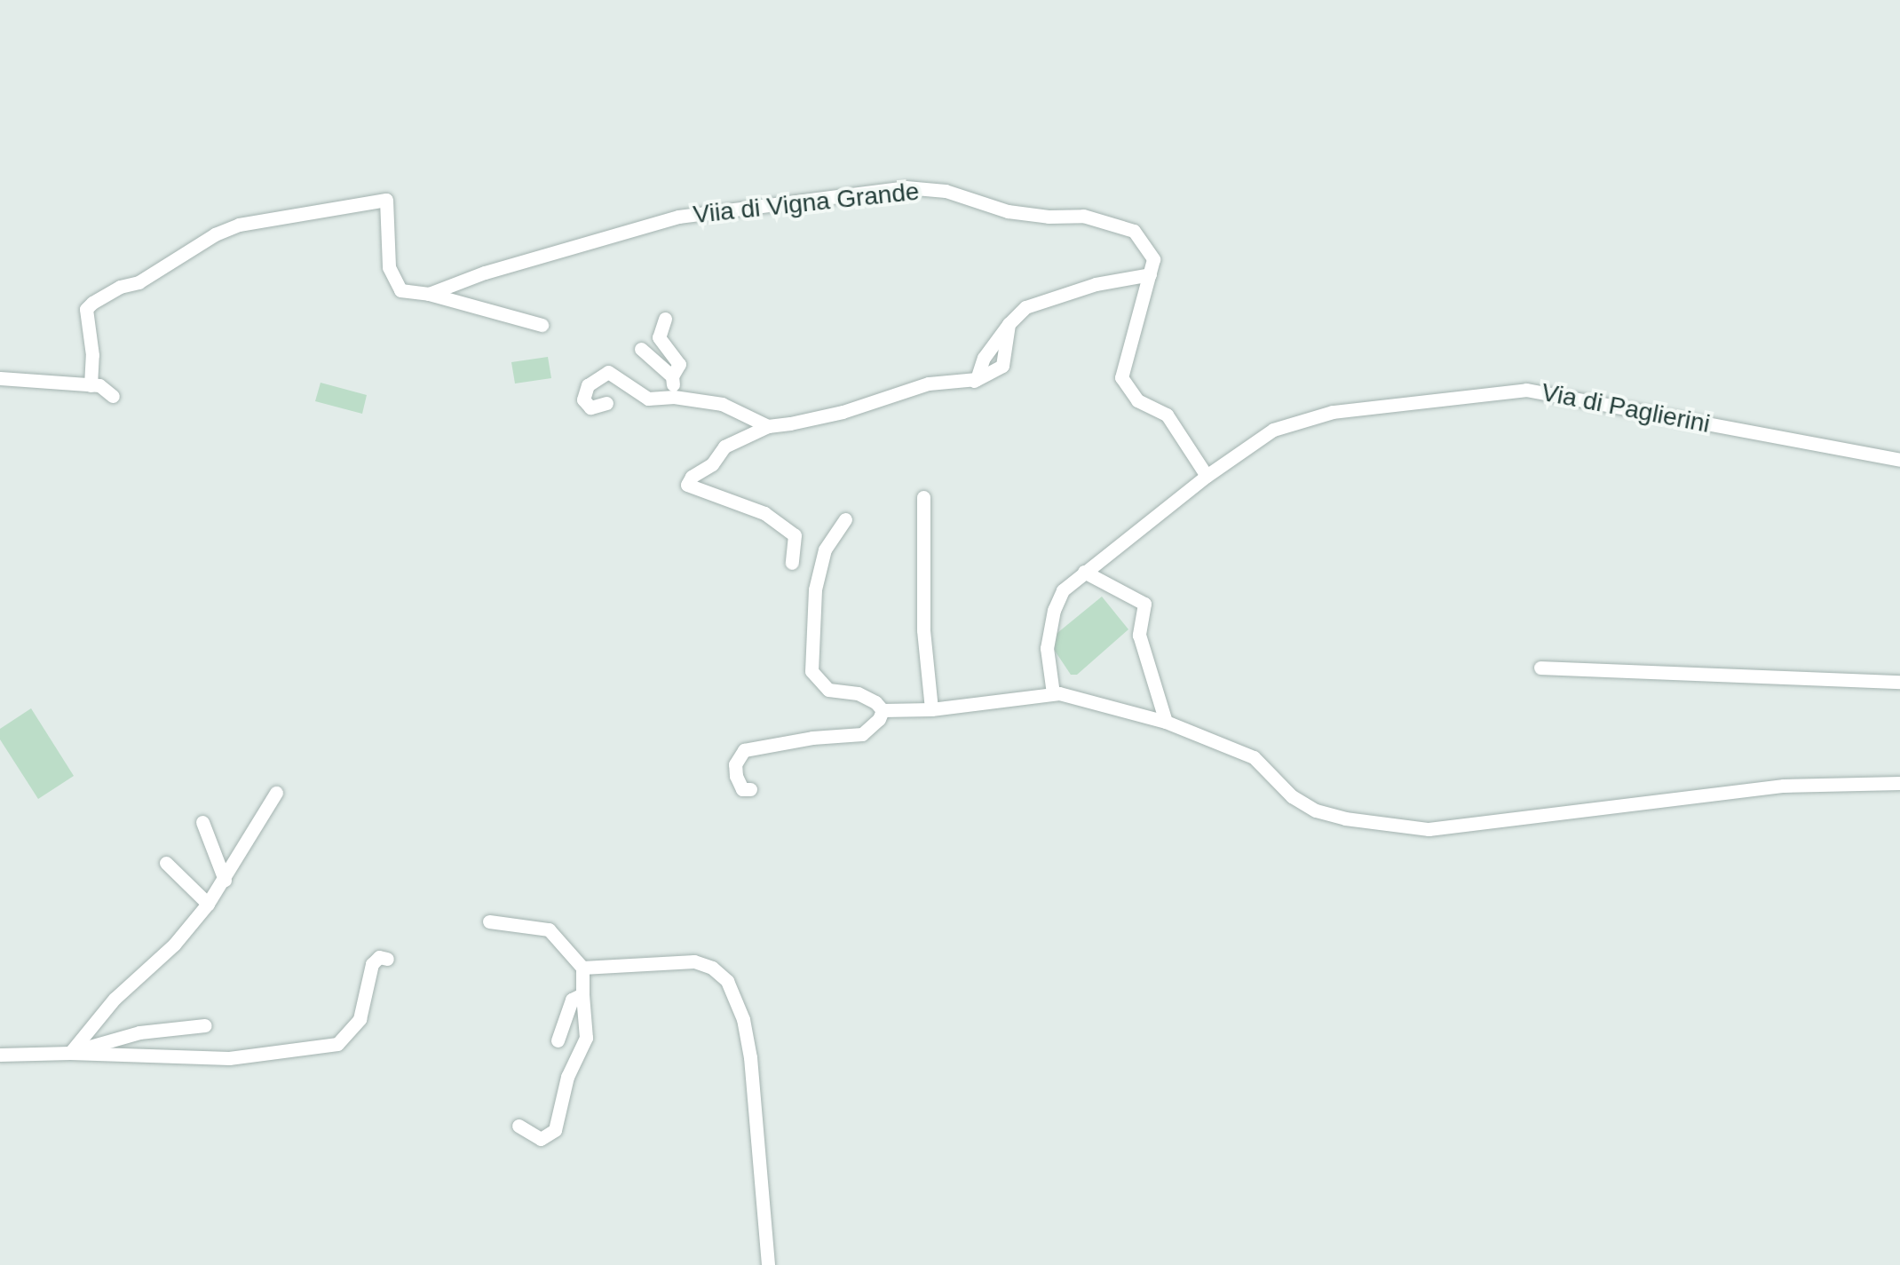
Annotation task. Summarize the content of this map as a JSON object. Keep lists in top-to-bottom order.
{
  "streets": {
    "street": ["Viia di Vigna Grande", "Via di Paglierini"]
  }
}
